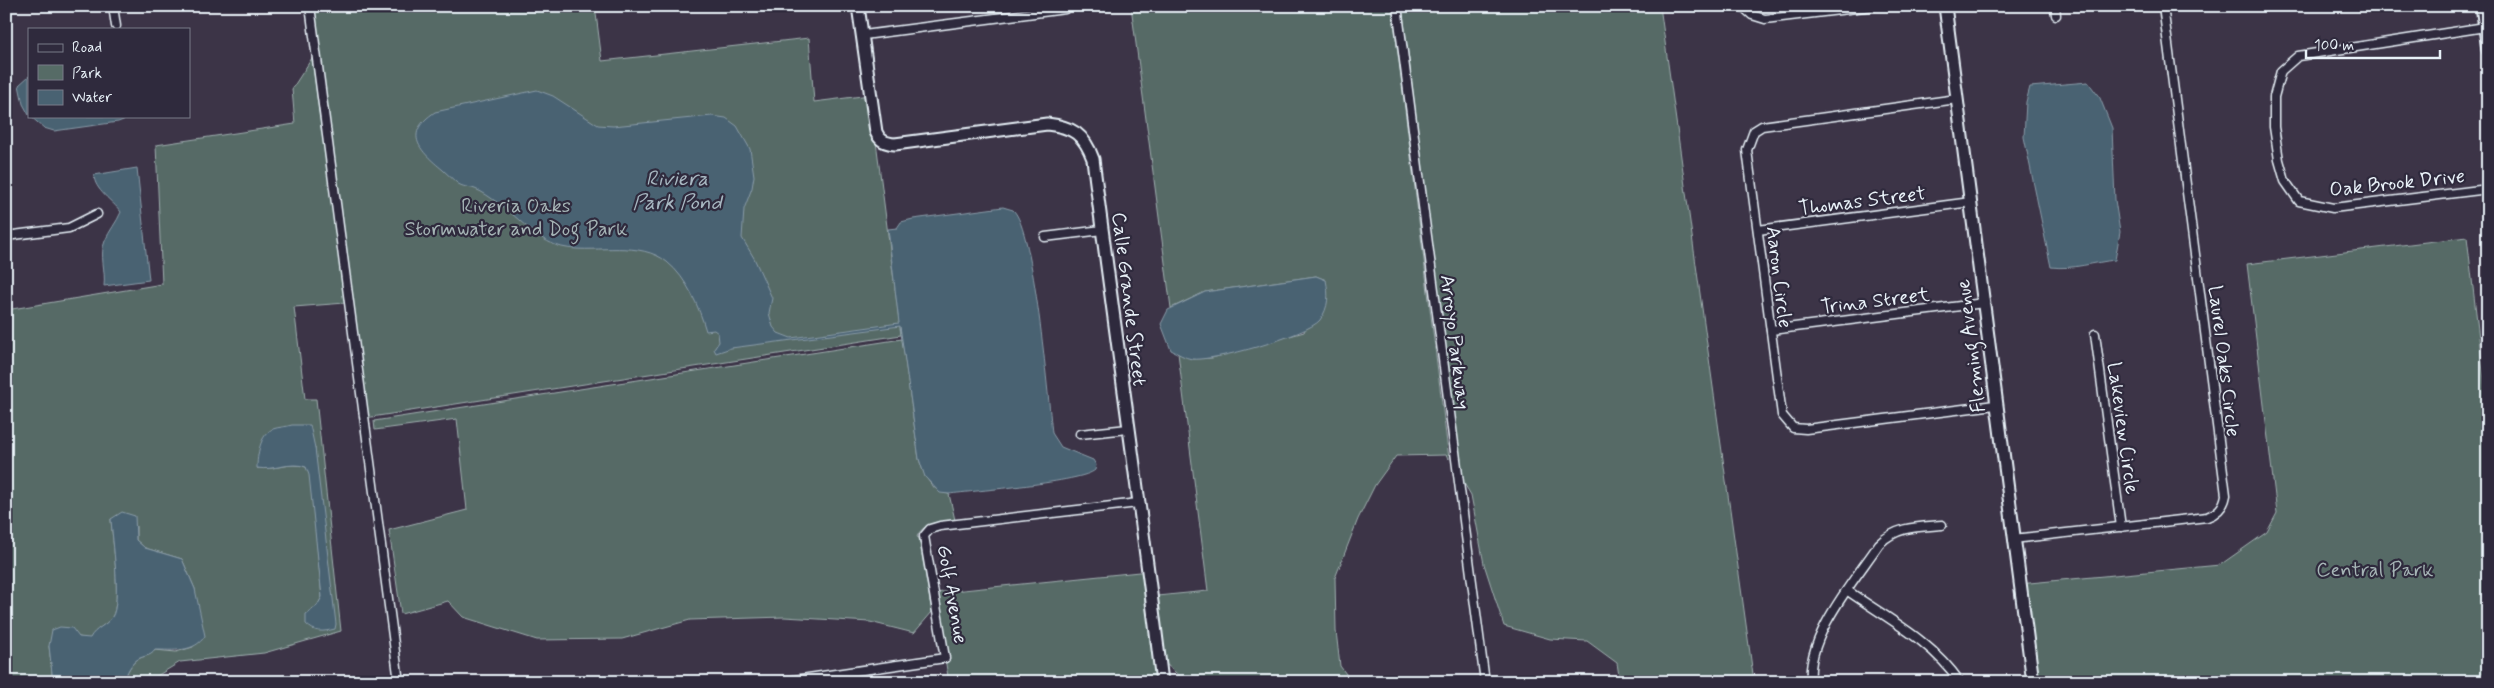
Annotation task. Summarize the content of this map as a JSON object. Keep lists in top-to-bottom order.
{
  "streets": {
    "street": [
      "Oak Brook Drive",
      "Thomas Street",
      "Aaron Circle",
      "Calle Grande Street",
      "Trina Street",
      "Arroyo Parkway",
      "Fleming Avenue",
      "Laurel Oaks Circle",
      "Lakeview Circle",
      "Golf Avenue"
    ]
  },
  "crossings": [
    ["Thomas Street", "Aaron Circle"],
    ["Thomas Street", "Fleming Avenue"],
    ["Aaron Circle", "Trina Street"],
    ["Aaron Circle", "Fleming Avenue"],
    ["Calle Grande Street", "Golf Avenue"],
    ["Trina Street", "Fleming Avenue"],
    ["Fleming Avenue", "Laurel Oaks Circle"],
    ["Laurel Oaks Circle", "Lakeview Circle"]
  ],
  "water": ["Riviera Park Pond"],
  "parks": ["Riveria Oaks Stormwater and Dog Park", "Central Park"],
  "legend": ["Road", "Park", "Water"],
  "scale_bar": "100 m"
}
